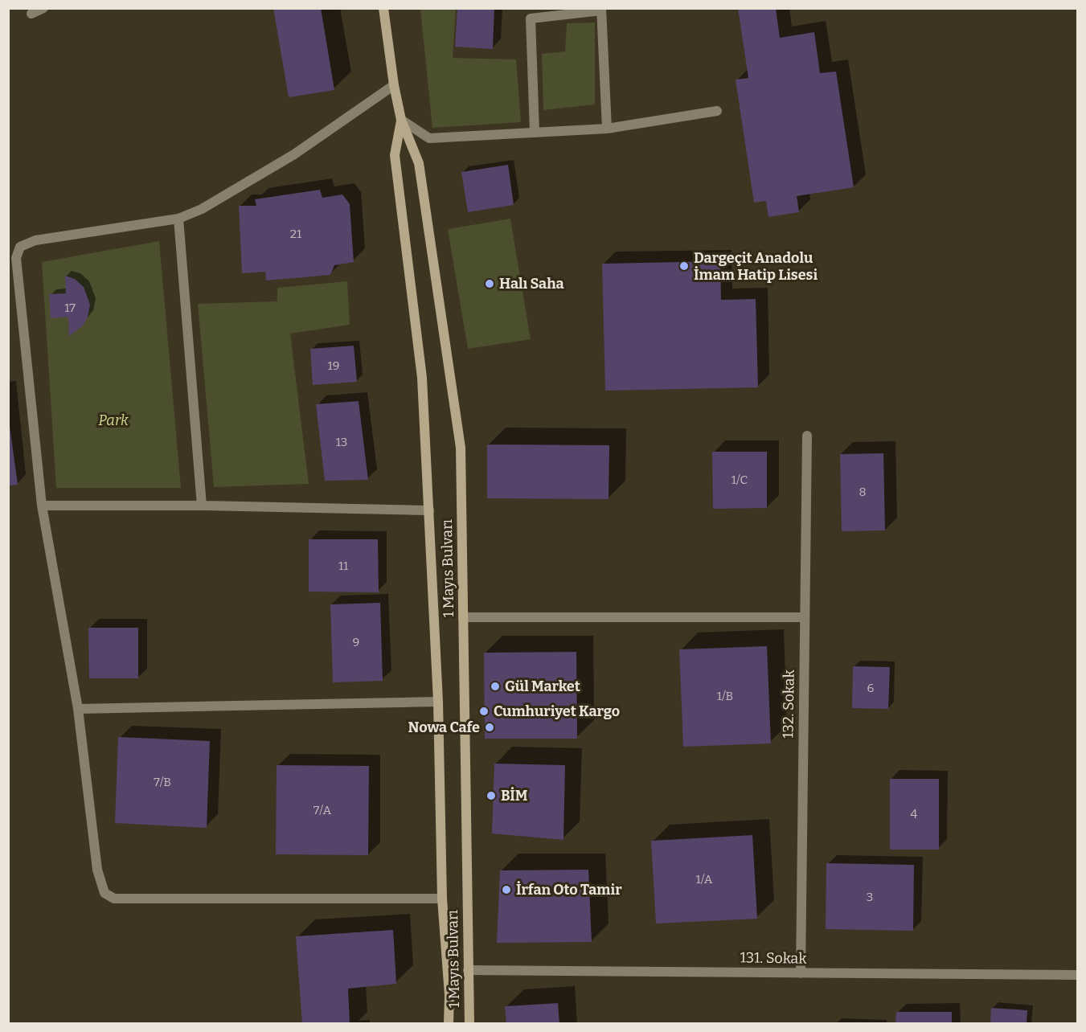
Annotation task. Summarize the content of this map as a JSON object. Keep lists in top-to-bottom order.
{
  "streets": {
    "main road": ["1 Mayıs Bulvarı"],
    "street": ["132. Sokak", "131. Sokak"]
  },
  "crossings": [
    ["1 Mayıs Bulvarı", "131. Sokak"],
    ["132. Sokak", "131. Sokak"]
  ],
  "parks": ["Park"],
  "places": [
    "Dargeçit Anadolu İmam Hatip Lisesi",
    "Halı Saha",
    "Gül Market",
    "Cumhuriyet Kargo",
    "Nowa Cafe",
    "BİM",
    "İrfan Oto Tamir"
  ],
  "house_numbers": [
    "21",
    "17",
    "19",
    "13",
    "1/C",
    "8",
    "11",
    "9",
    "6",
    "1/B",
    "7/B",
    "7/A",
    "4",
    "1/A",
    "3"
  ]
}
